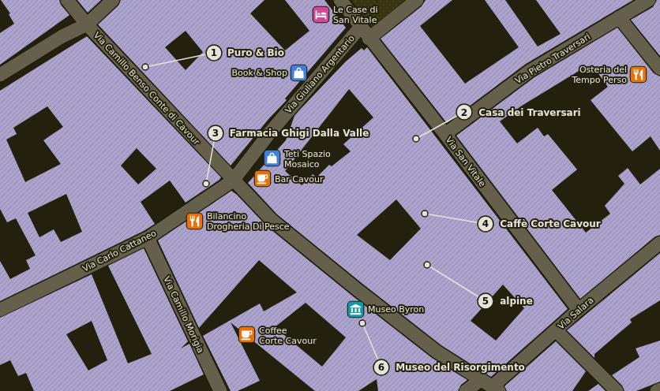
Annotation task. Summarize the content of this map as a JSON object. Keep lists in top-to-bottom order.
{
  "streets": {
    "street": [
      "Via Pietro Traversari",
      "Via Giuliano Argentario",
      "Via Camillo Benso Conte di Cavour",
      "Via San Vitale",
      "Via Carlo Cattaneo",
      "Via Salara",
      "Via Camillo Morigia"
    ]
  },
  "crossings": [
    ["Via Pietro Traversari", "Via San Vitale"],
    ["Via Giuliano Argentario", "Via Camillo Benso Conte di Cavour"],
    ["Via Giuliano Argentario", "Via San Vitale"],
    ["Via Giuliano Argentario", "Via Carlo Cattaneo"],
    ["Via Camillo Benso Conte di Cavour", "Via Carlo Cattaneo"],
    ["Via Camillo Benso Conte di Cavour", "Via Salara"],
    ["Via San Vitale", "Via Salara"],
    ["Via Carlo Cattaneo", "Via Camillo Morigia"]
  ],
  "places": {
    "hotel": ["Le Case di San Vitale"],
    "other": [
      "Puro & Bio",
      "Casa dei Traversari",
      "Farmacia Ghigi Dalla Valle",
      "Caffè Corte Cavour",
      "alpine",
      "Museo del Risorgimento"
    ],
    "shop": ["Book & Shop", "Teti Spazio Mosaico"],
    "restaurant": ["Osteria del Tempo Perso", "Bilancino Drogheria Di Pesce"],
    "cafe": ["Bar Cavour", "Coffee Corte Cavour"],
    "museum": ["Museo Byron"]
  }
}
